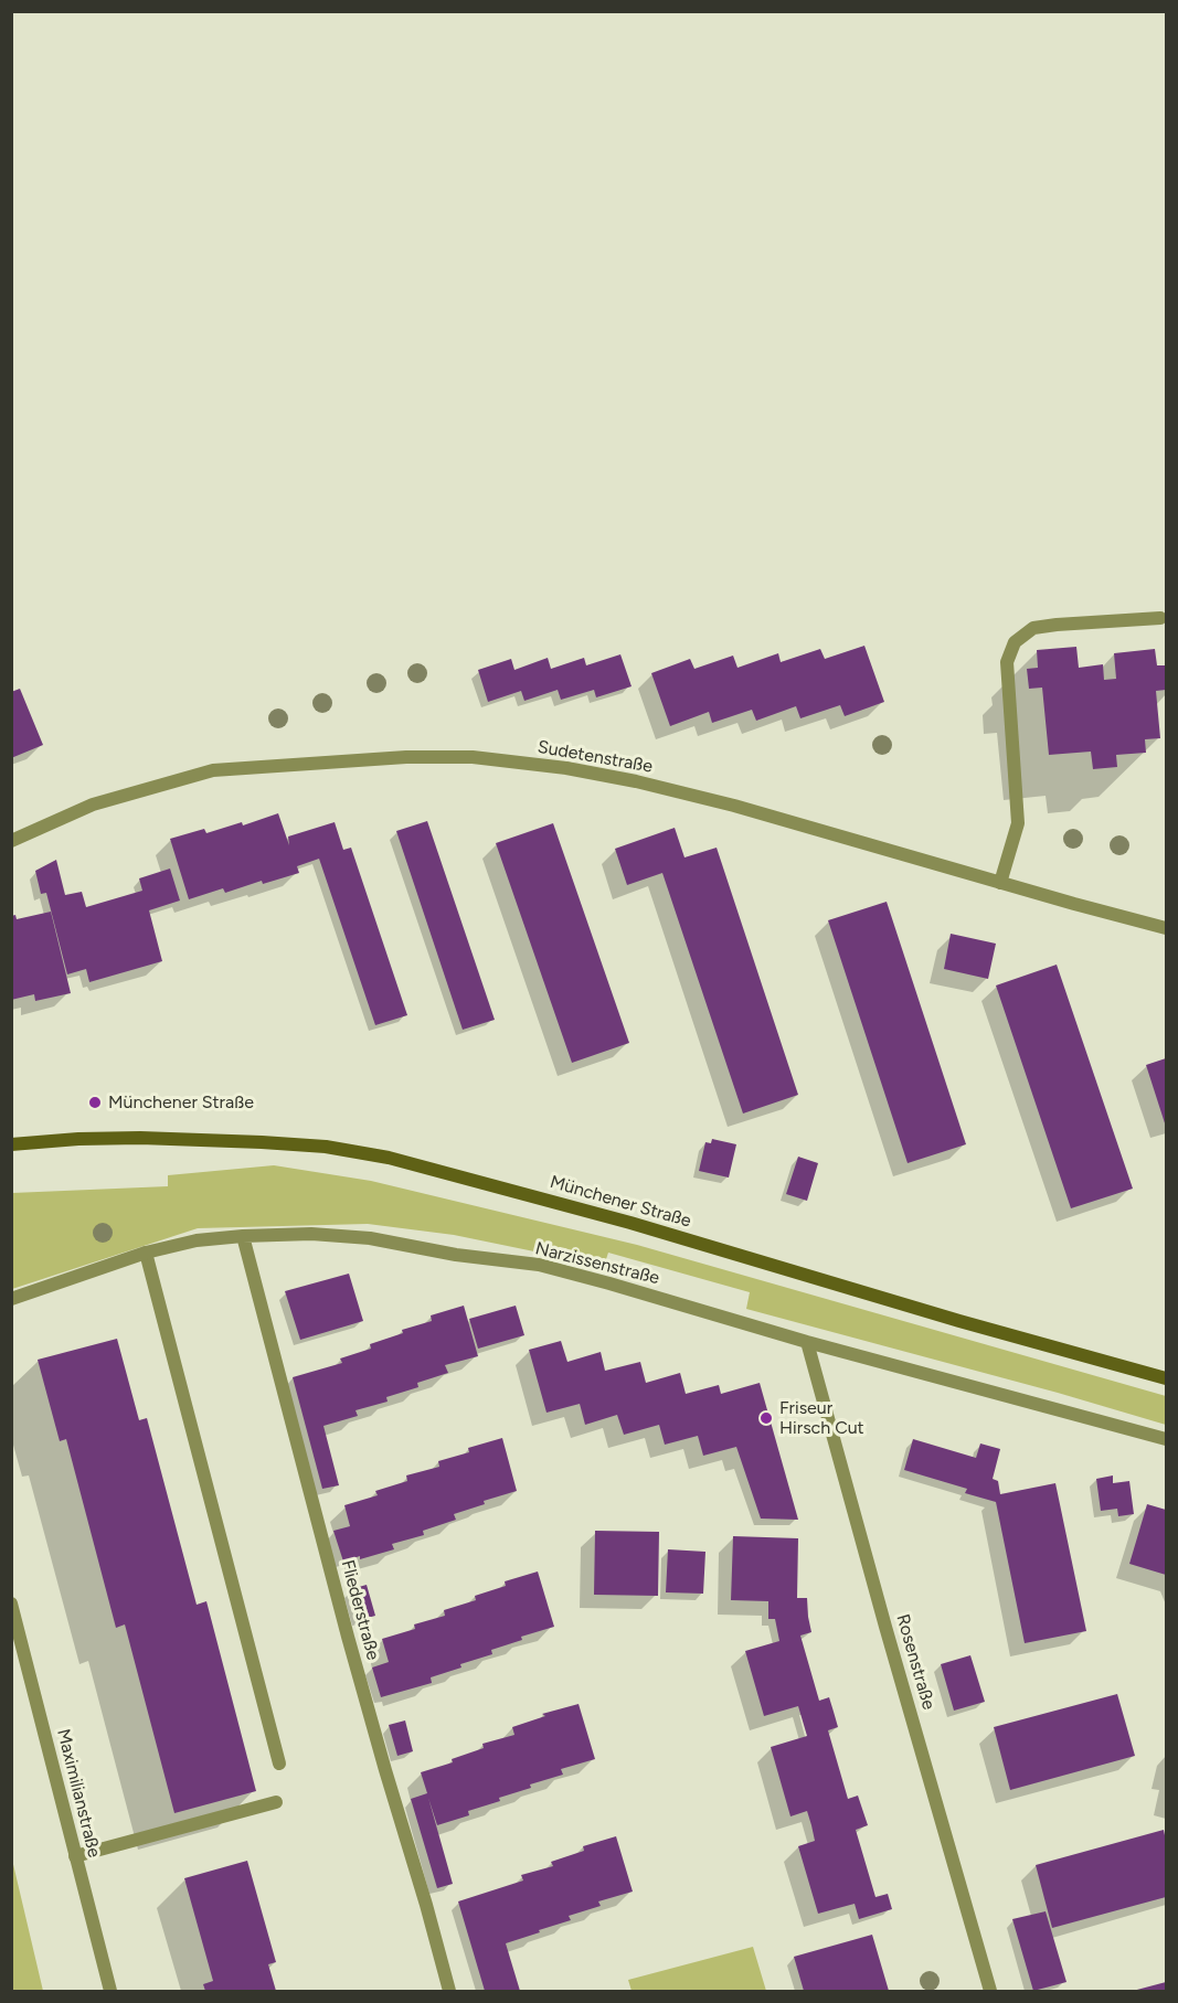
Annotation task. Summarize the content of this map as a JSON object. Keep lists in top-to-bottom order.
{
  "streets": {
    "street": [
      "Sudetenstraße",
      "Münchener Straße",
      "Narzissenstraße",
      "Fliederstraße",
      "Rosenstraße",
      "Maximilianstraße"
    ]
  },
  "crossings": [
    ["Narzissenstraße", "Fliederstraße"],
    ["Narzissenstraße", "Rosenstraße"]
  ],
  "places": ["Münchener Straße", "Friseur Hirsch Cut"]
}
